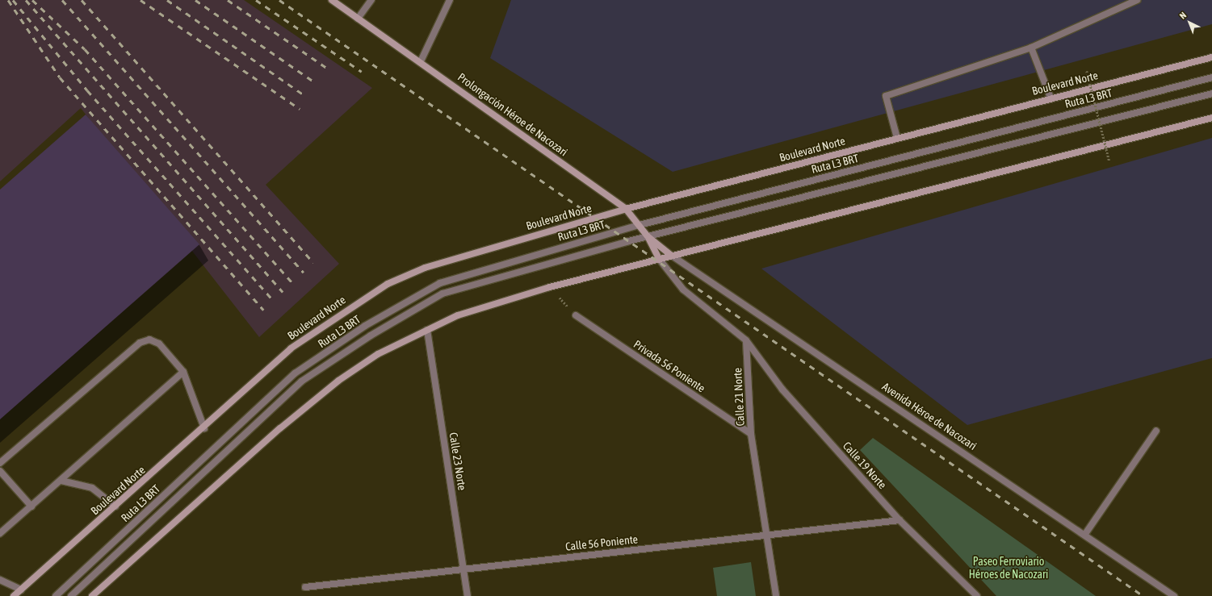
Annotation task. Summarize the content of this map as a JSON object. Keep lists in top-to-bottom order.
{
  "streets": {
    "main road": ["Boulevard Norte", "Prolongación Héroe de Nacozari"],
    "street": [
      "Ruta L3 BRT",
      "Privada 56 Poniente",
      "Calle 21 Norte",
      "Avenida Héroe de Nacozari",
      "Calle 23 Norte",
      "Calle 19 Norte",
      "Calle 56 Poniente"
    ]
  },
  "crossings": [
    ["Boulevard Norte", "Prolongación Héroe de Nacozari"],
    ["Ruta L3 BRT", "Prolongación Héroe de Nacozari"],
    ["Prolongación Héroe de Nacozari", "Avenida Héroe de Nacozari"],
    ["Privada 56 Poniente", "Calle 21 Norte"],
    ["Calle 21 Norte", "Calle 19 Norte"],
    ["Calle 21 Norte", "Calle 56 Poniente"],
    ["Calle 23 Norte", "Calle 56 Poniente"],
    ["Calle 19 Norte", "Calle 56 Poniente"]
  ],
  "parks": ["Paseo Ferroviario Héroes de Nacozari"],
  "north": "top left"
}
